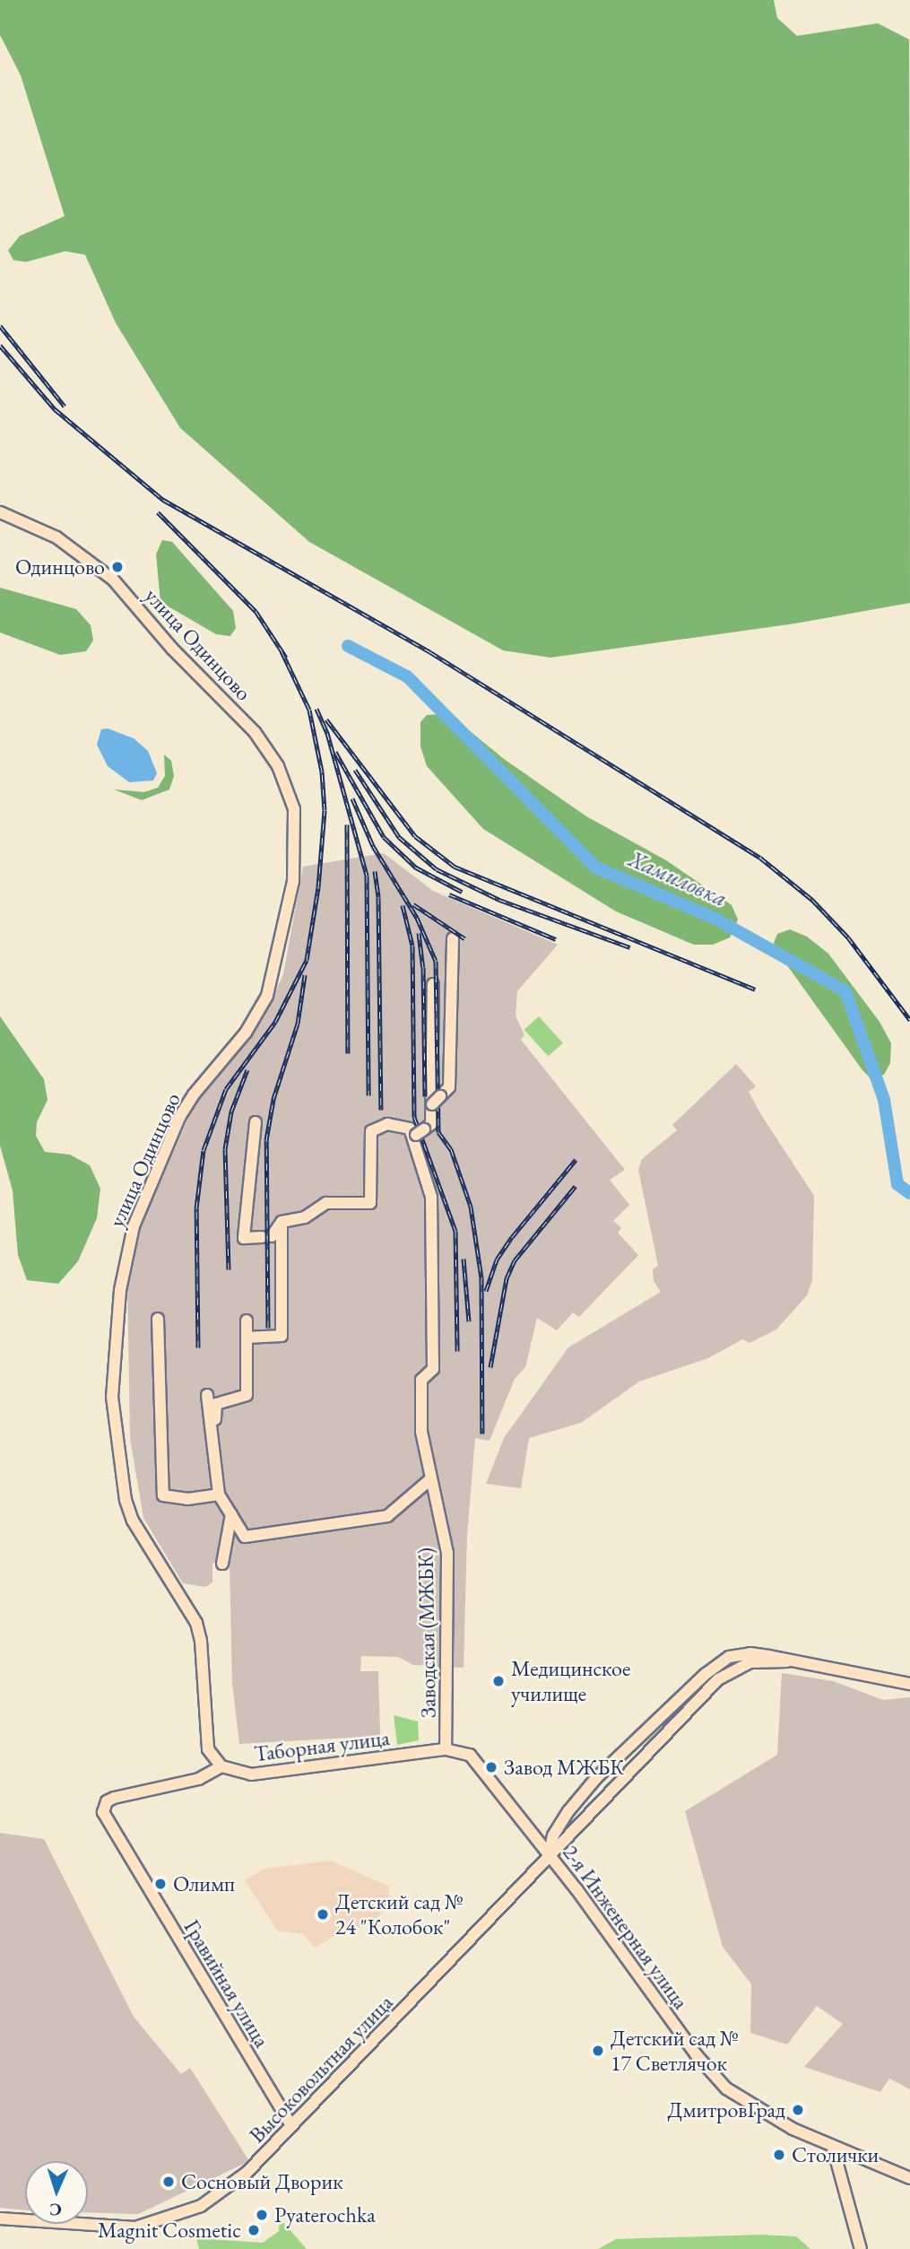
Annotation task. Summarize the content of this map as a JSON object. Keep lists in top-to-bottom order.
{
  "streets": {
    "street": [
      "улица Одинцово",
      "Заводская (МЖБК)",
      "Таборная улица",
      "2-я Инженерная улица",
      "Гравийная улица",
      "Высоковольтная улица"
    ]
  },
  "crossings": [
    ["улица Одинцово", "Таборная улица"],
    ["улица Одинцово", "Гравийная улица"],
    ["Заводская (МЖБК)", "Таборная улица"],
    ["Таборная улица", "2-я Инженерная улица"],
    ["Таборная улица", "Гравийная улица"],
    ["2-я Инженерная улица", "Высоковольтная улица"],
    ["Гравийная улица", "Высоковольтная улица"]
  ],
  "water": ["Хамиловка"],
  "places": [
    "Одинцово",
    "Медицинское училище",
    "Завод МЖБК",
    "Олимп",
    "Детский сад № 24 \"Колобок\"",
    "Детский сад № 17 Светлячок",
    "ДмитровГрад",
    "Столички",
    "Сосновый Дворик",
    "Pyaterochka",
    "Magnit Cosmetic"
  ],
  "north": "bottom"
}
